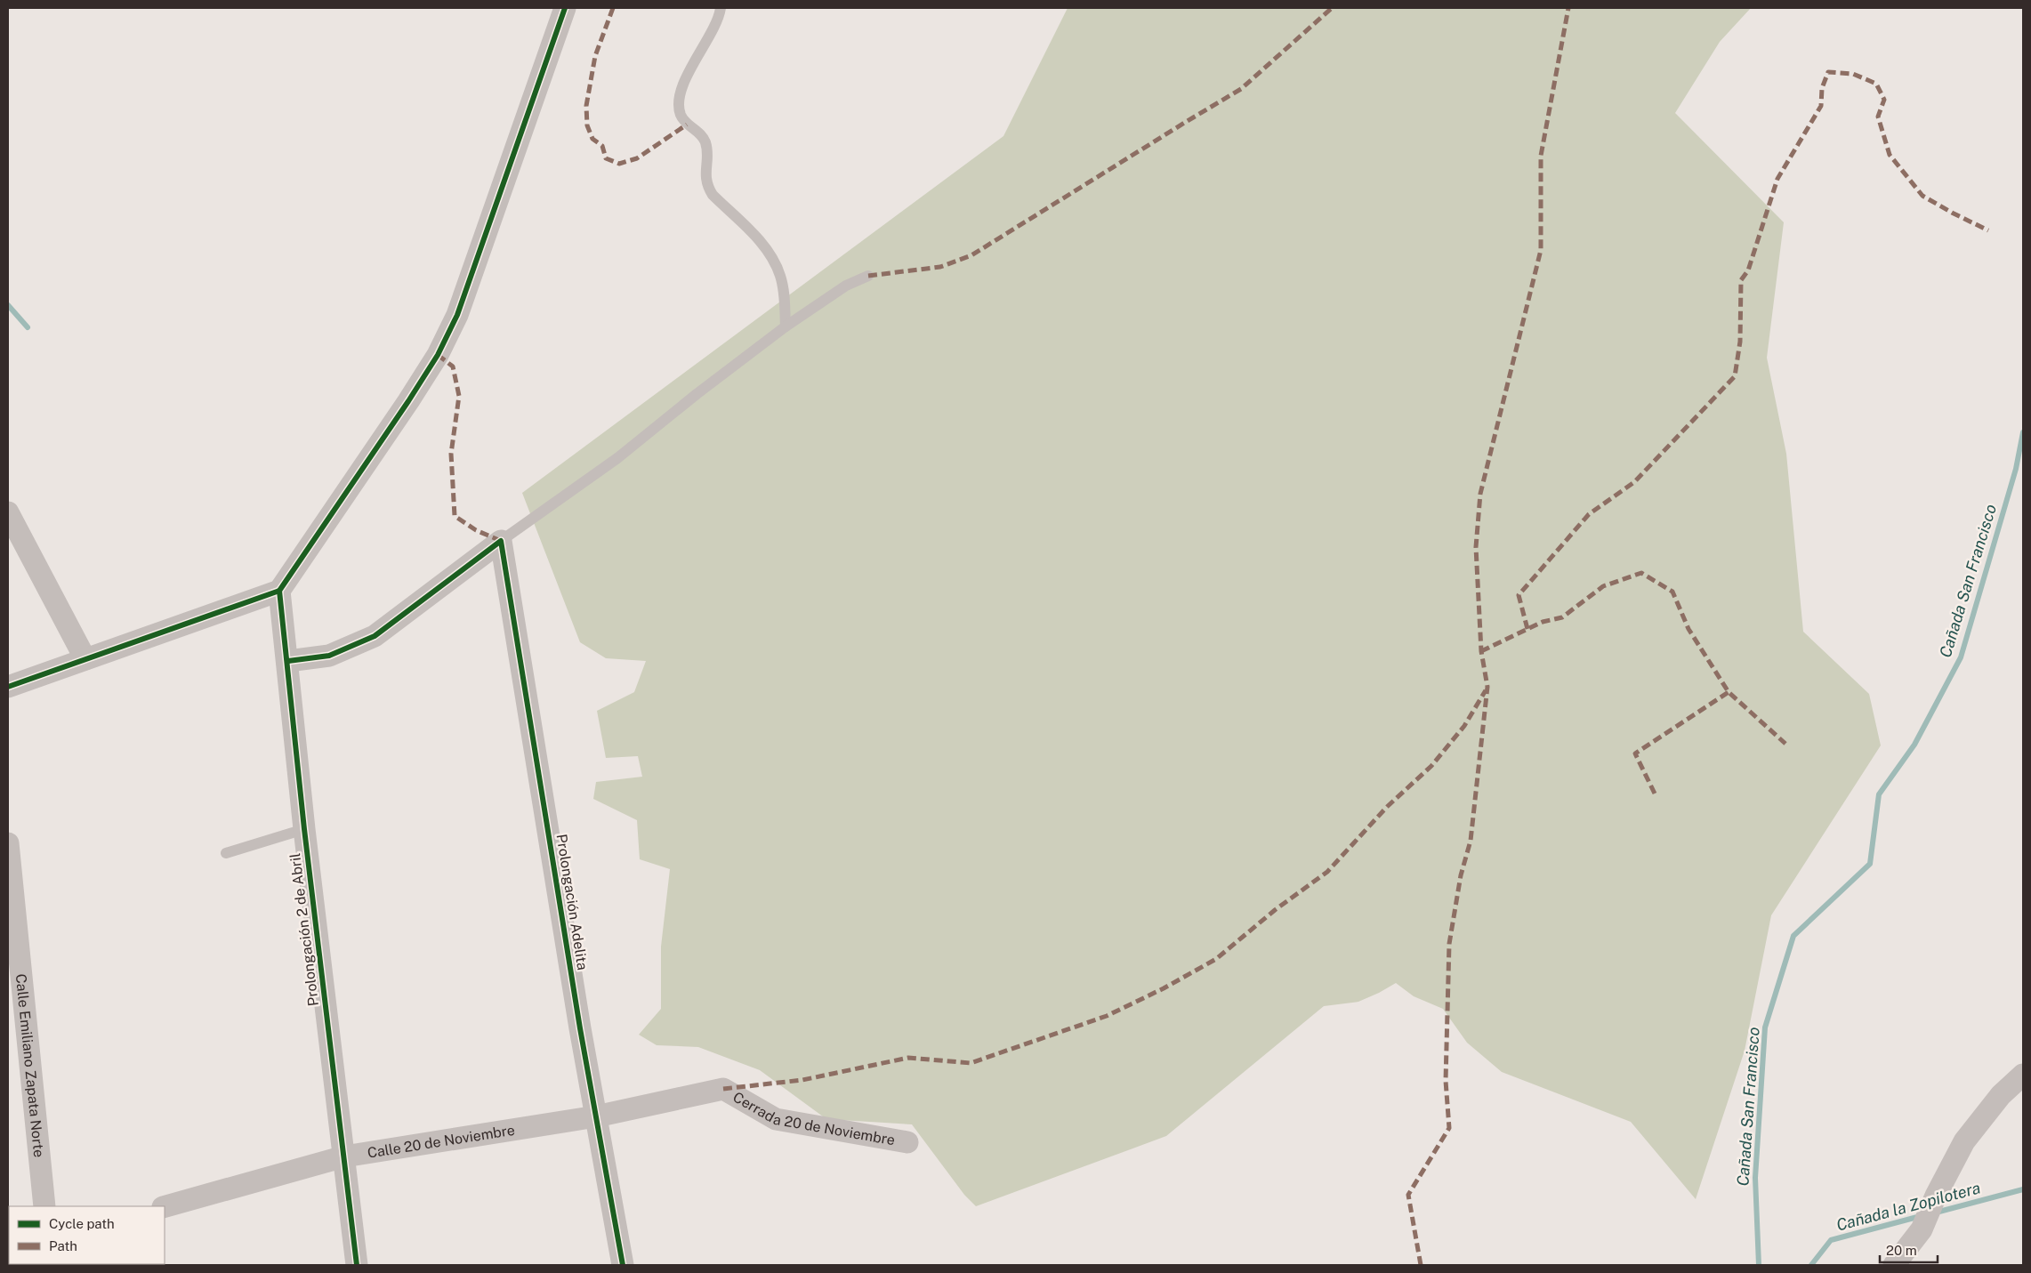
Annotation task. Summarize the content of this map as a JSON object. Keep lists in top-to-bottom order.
{
  "streets": {
    "street": [
      "Prolongación Adelita",
      "Prolongación 2 de Abril",
      "Calle Emiliano Zapata Norte",
      "Cerrada 20 de Noviembre",
      "Calle 20 de Noviembre"
    ]
  },
  "crossings": [
    ["Prolongación Adelita", "Calle 20 de Noviembre"],
    ["Prolongación 2 de Abril", "Calle 20 de Noviembre"],
    ["Cerrada 20 de Noviembre", "Calle 20 de Noviembre"]
  ],
  "water": ["Cañada San Francisco", "Cañada la Zopilotera"],
  "legend": ["Cycle path", "Path"],
  "scale_bar": "20 m"
}
